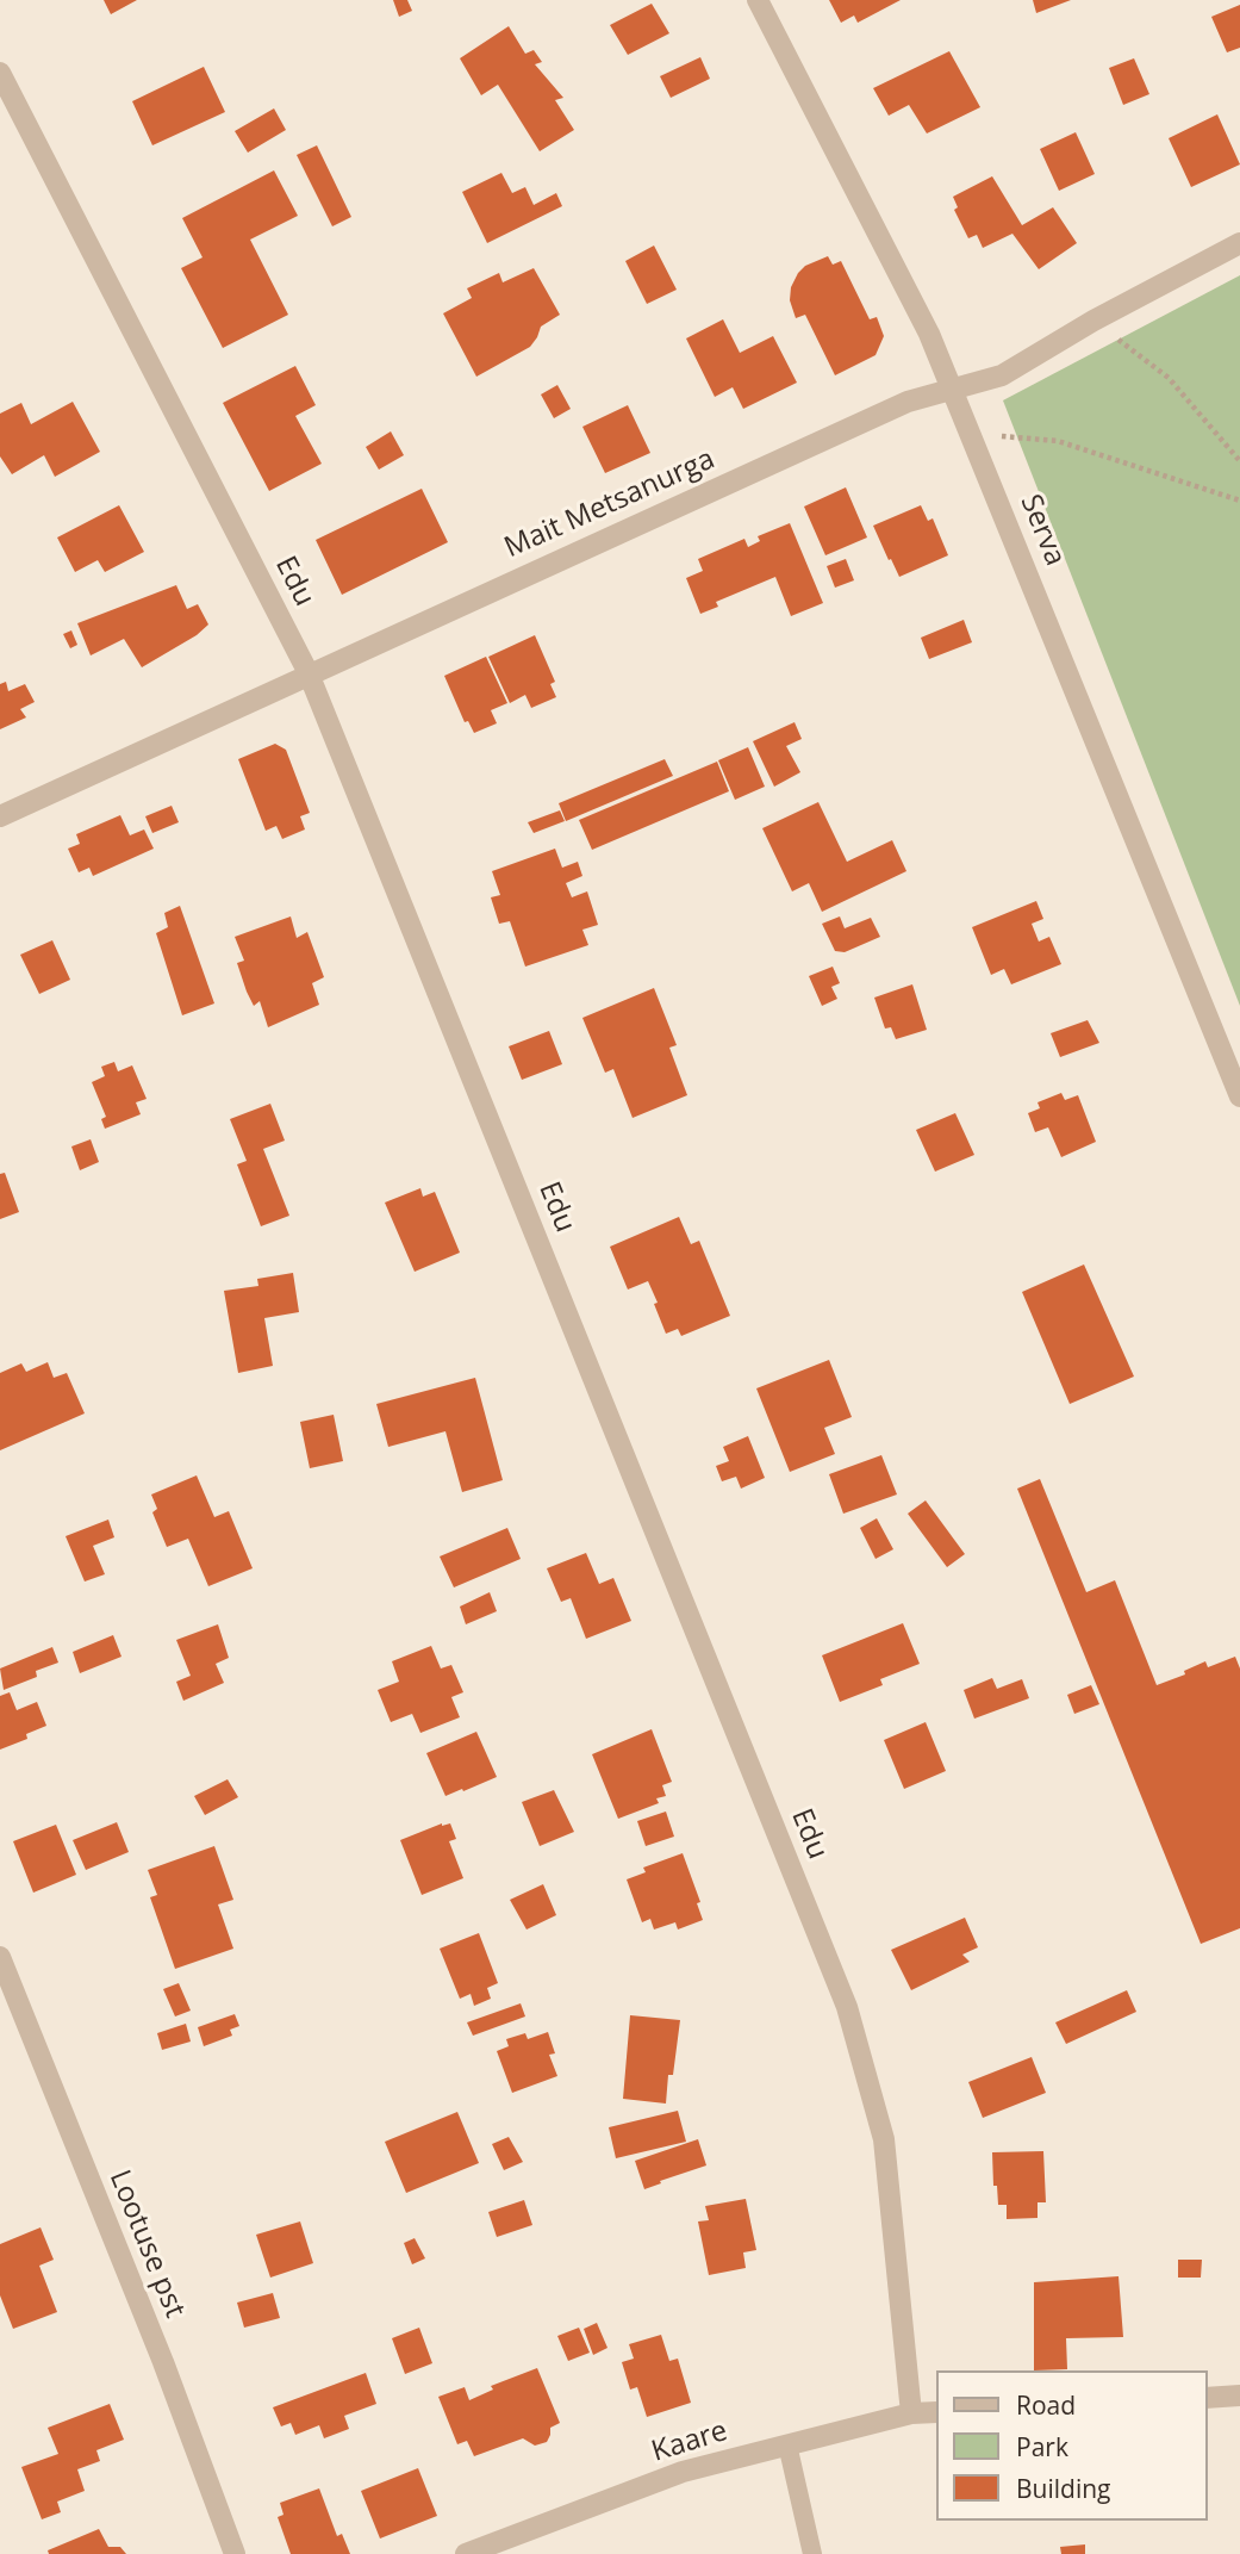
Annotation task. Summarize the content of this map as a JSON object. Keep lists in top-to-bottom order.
{
  "streets": {
    "street": [
      "Mait Metsanurga",
      "Serva",
      "Edu",
      "Lootuse pst",
      "Kaare"
    ]
  },
  "crossings": [
    ["Mait Metsanurga", "Serva"],
    ["Mait Metsanurga", "Edu"],
    ["Edu", "Kaare"]
  ],
  "legend": ["Road", "Park", "Building"]
}
